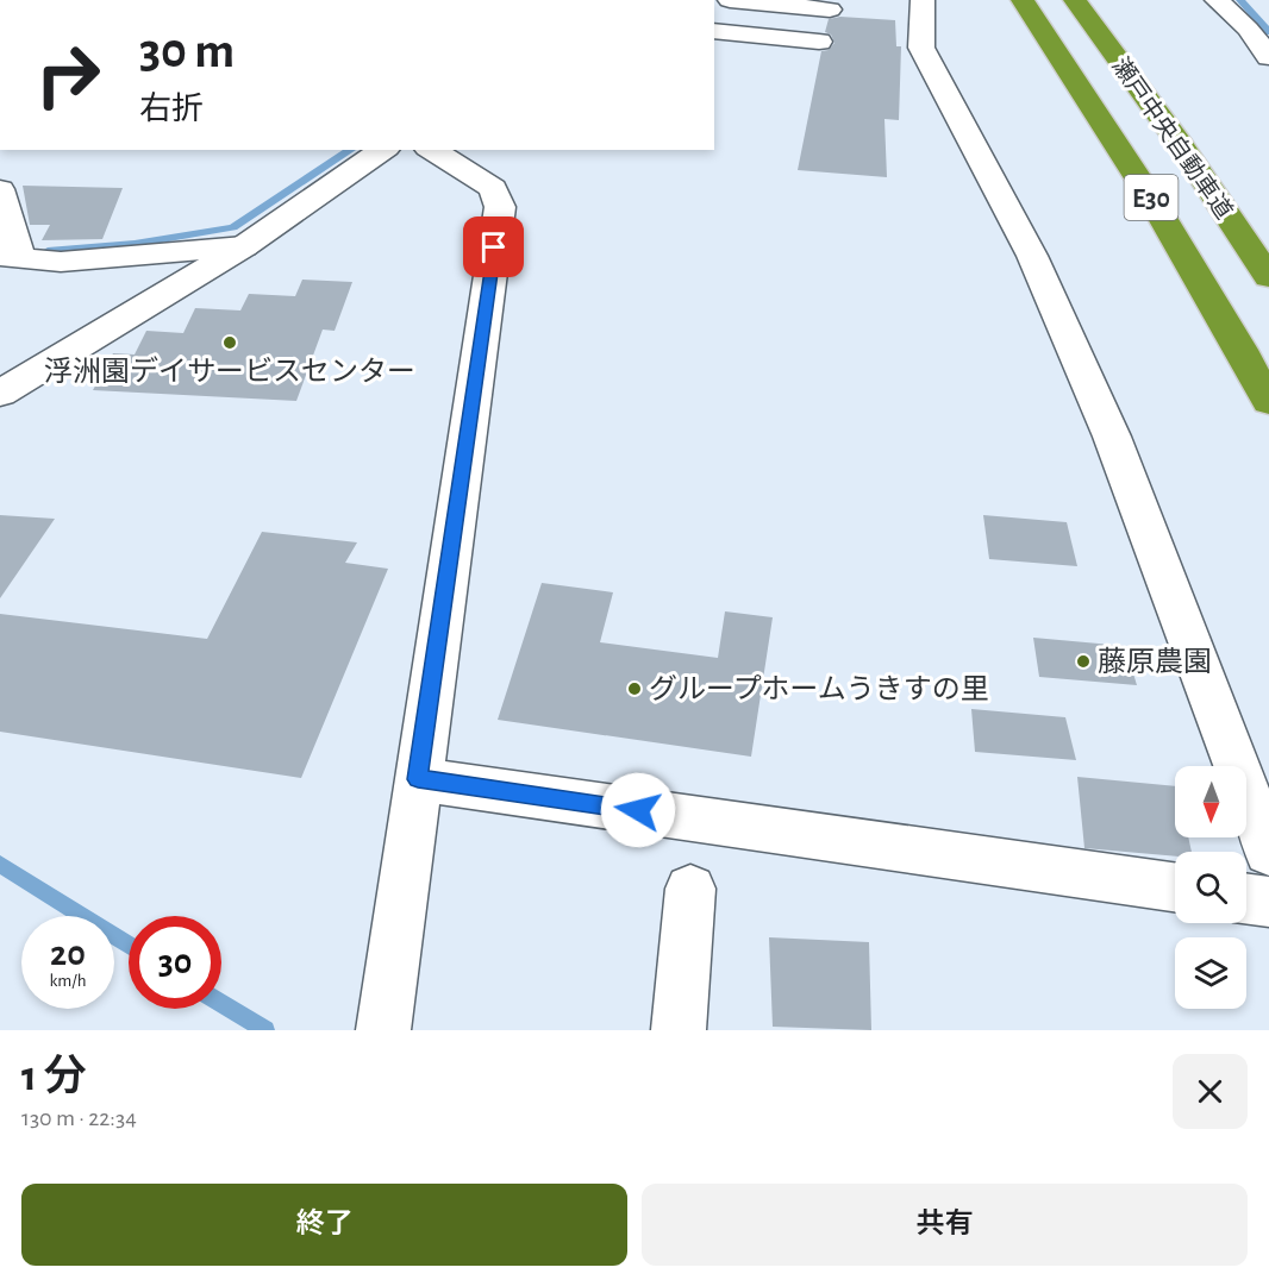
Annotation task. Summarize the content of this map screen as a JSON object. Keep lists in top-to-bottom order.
{
  "streets": {
    "highway": ["瀬戸中央自動車道", "E30"]
  },
  "places": ["浮洲園デイサービスセンター", "藤原農園", "グループホームうきすの里"],
  "north": "bottom",
  "page": {
    "turn": ["30 m", "右折"],
    "speed": "20 km/h",
    "limit": "30",
    "heading": ["1 分", "130 m · 22:34"],
    "buttons": ["終了", "共有"]
  }
}
